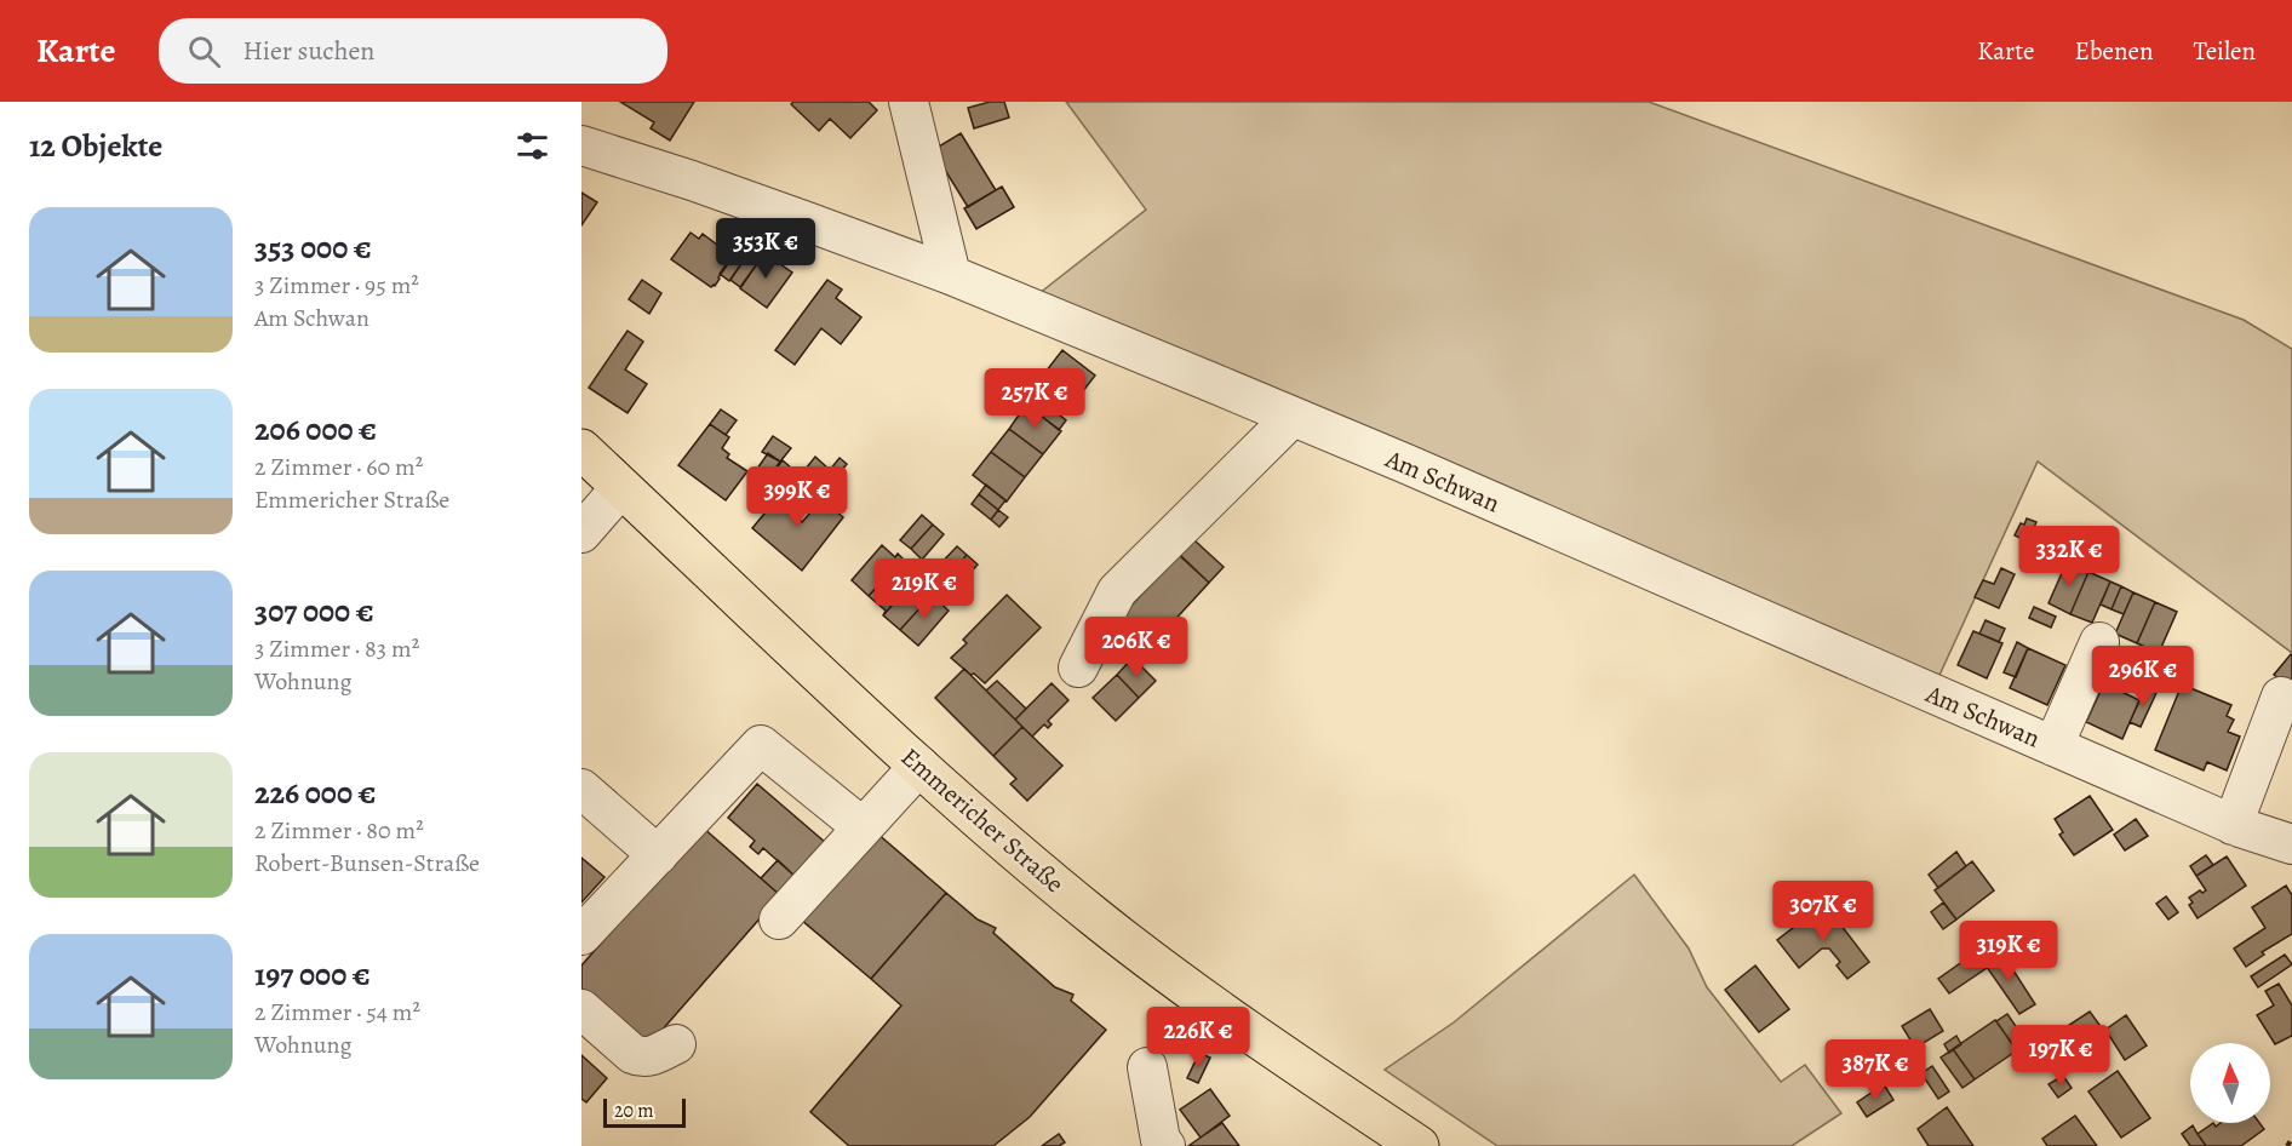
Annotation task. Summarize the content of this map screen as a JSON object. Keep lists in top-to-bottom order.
{
  "streets": {
    "main road": ["Emmericher Straße"],
    "street": ["Am Schwan"]
  },
  "scale_bar": "20 m",
  "north": "top",
  "page": {
    "header": "Karte",
    "search": "Hier suchen",
    "nav": ["Karte", "Ebenen", "Teilen"],
    "heading": "12 Objekte",
    "list": [
      {
        "name": "353 000 €",
        "note": "3 Zimmer · 95 m² · Am Schwan"
      },
      {
        "name": "206 000 €",
        "note": "2 Zimmer · 60 m² · Emmericher Straße"
      },
      {
        "name": "307 000 €",
        "note": "3 Zimmer · 83 m² · Wohnung"
      },
      {
        "name": "226 000 €",
        "note": "2 Zimmer · 80 m² · Robert-Bunsen-Straße"
      },
      {
        "name": "197 000 €",
        "note": "2 Zimmer · 54 m² · Wohnung"
      }
    ],
    "price": [
      "353K €",
      "257K €",
      "399K €",
      "332K €",
      "219K €",
      "206K €",
      "296K €",
      "307K €",
      "319K €",
      "226K €",
      "197K €",
      "387K €"
    ],
    "scale": "20 m"
  }
}
